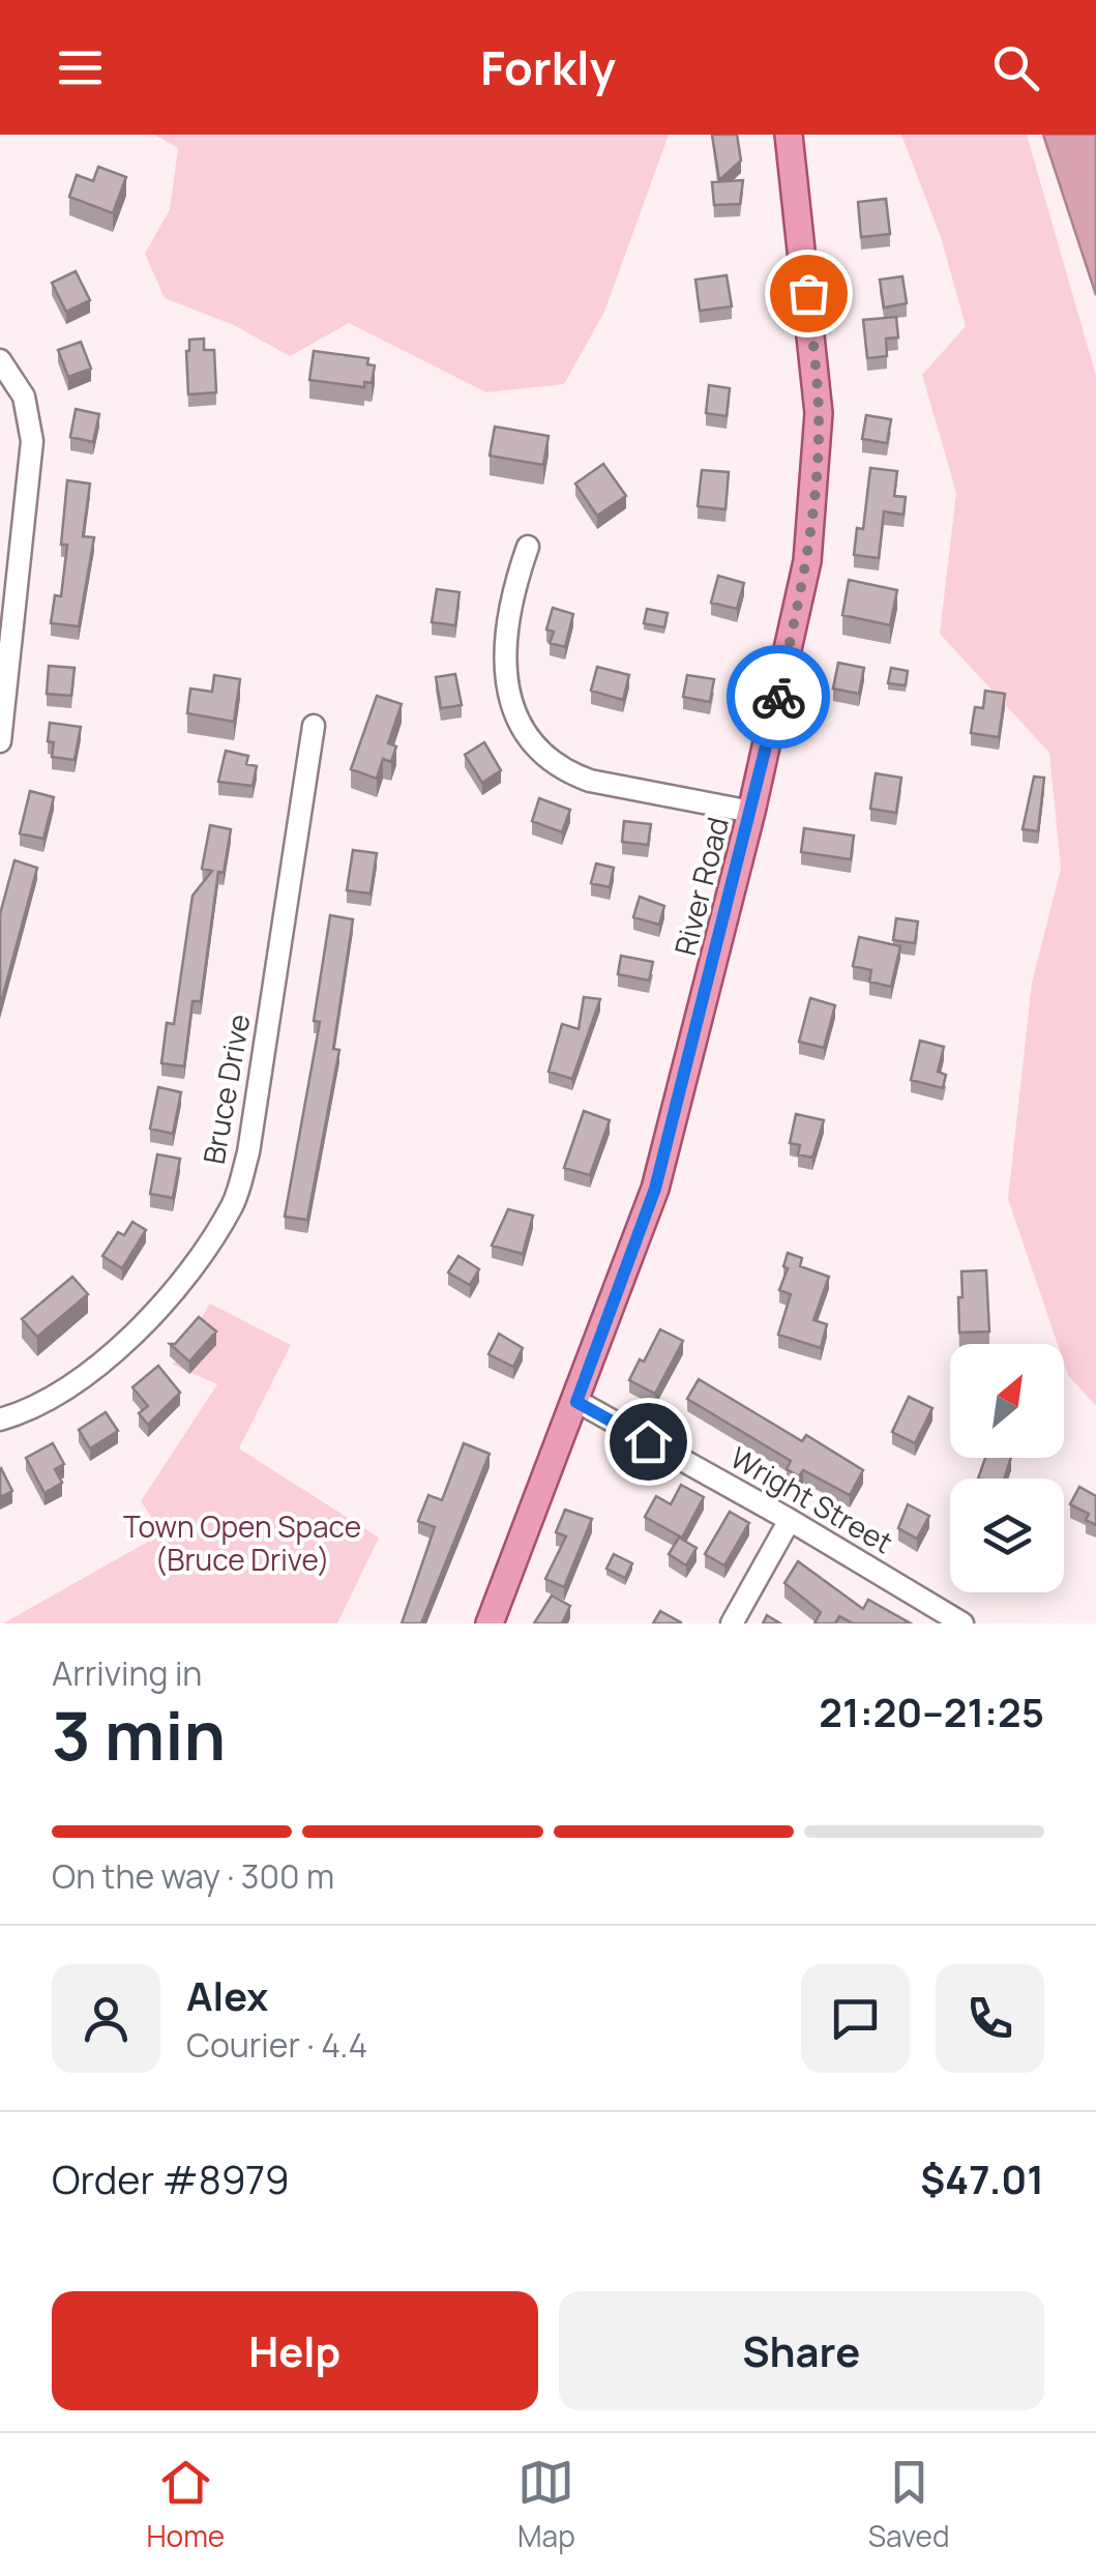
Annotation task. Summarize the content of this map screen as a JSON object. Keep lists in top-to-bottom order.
{
  "streets": {
    "main road": ["River Road"],
    "street": ["Bruce Drive", "Wright Street"]
  },
  "crossings": [
    ["River Road", "Wright Street"]
  ],
  "parks": ["Town Open Space (Bruce Drive)"],
  "north": "top right",
  "page": {
    "header": "Forkly",
    "heading": ["3 min", "Arriving in", "21:20–21:25"],
    "panel": [
      "Alex",
      "Courier · 4.4",
      "Order #8979",
      "$47.01"
    ],
    "bar": "On the way · 300 m",
    "buttons": ["Help", "Share"],
    "tabs": ["Home", "Map", "Saved"]
  }
}
